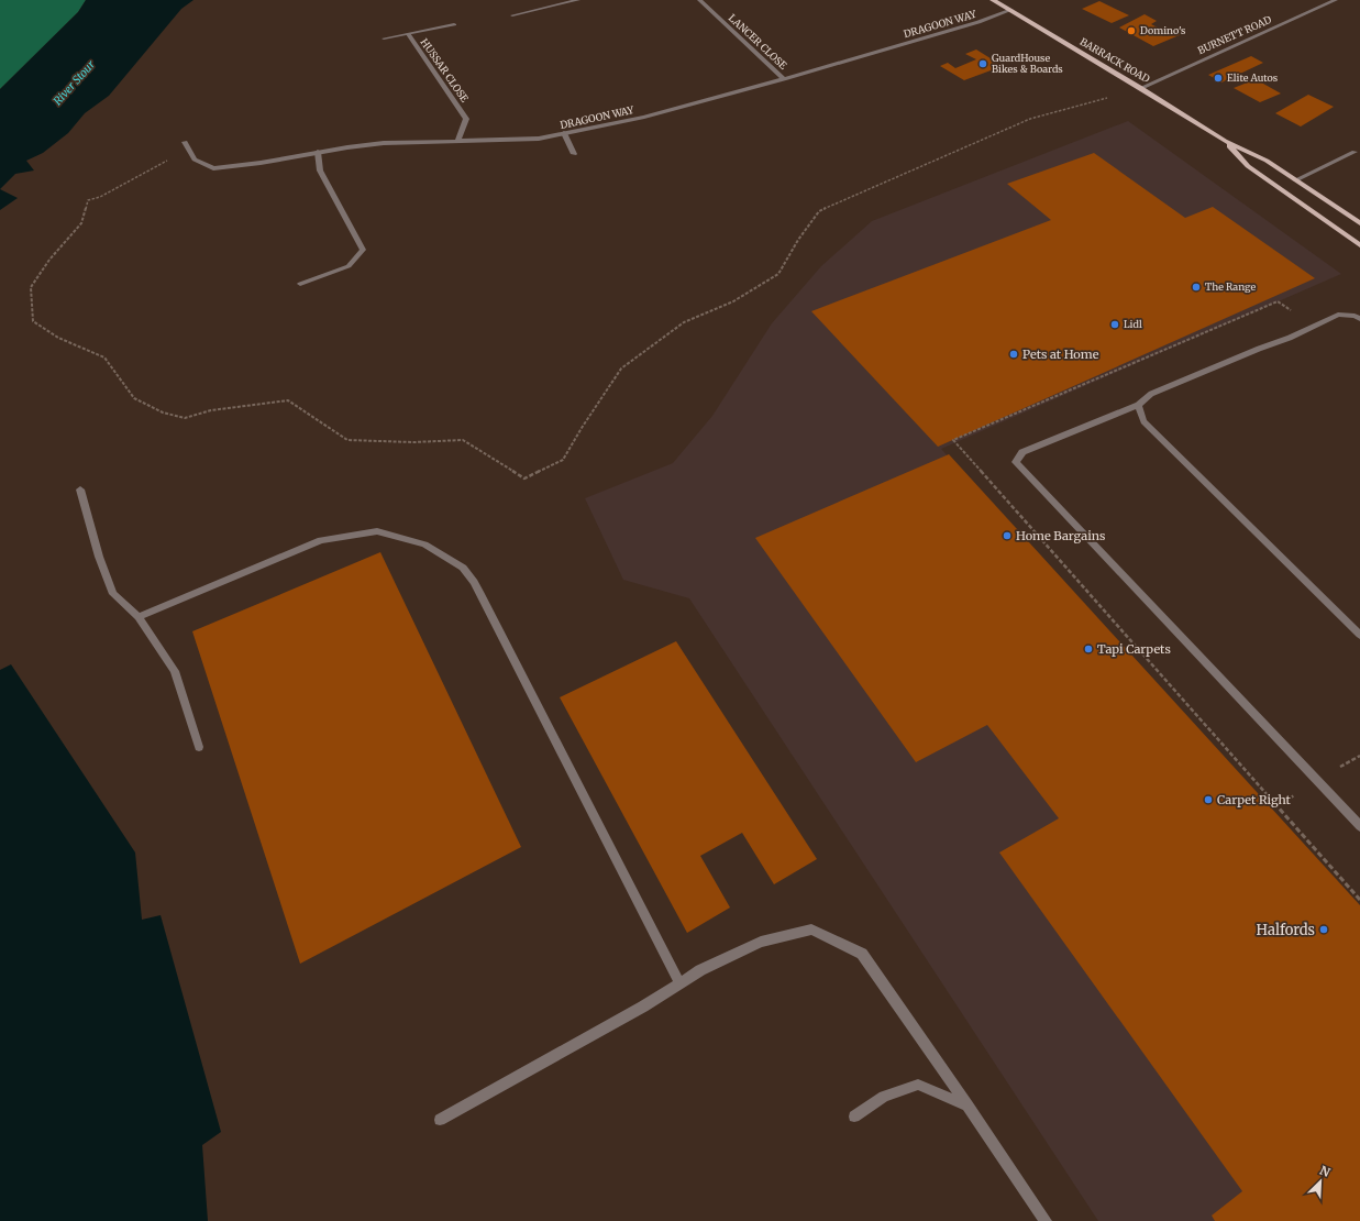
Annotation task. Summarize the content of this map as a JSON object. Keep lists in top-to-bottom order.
{
  "streets": {
    "main road": ["BARRACK ROAD"],
    "street": [
      "DRAGOON WAY",
      "BURNETT ROAD",
      "LANCER CLOSE",
      "HUSSAR CLOSE"
    ]
  },
  "crossings": [
    ["DRAGOON WAY", "LANCER CLOSE"],
    ["DRAGOON WAY", "BARRACK ROAD"],
    ["DRAGOON WAY", "HUSSAR CLOSE"],
    ["BURNETT ROAD", "BARRACK ROAD"]
  ],
  "water": ["River Stour"],
  "places": [
    "Domino's",
    "GuardHouse Bikes & Boards",
    "Elite Autos",
    "The Range",
    "Lidl",
    "Pets at Home",
    "Home Bargains",
    "Tapi Carpets",
    "Carpet Right",
    "Halfords"
  ],
  "north": "top right"
}
